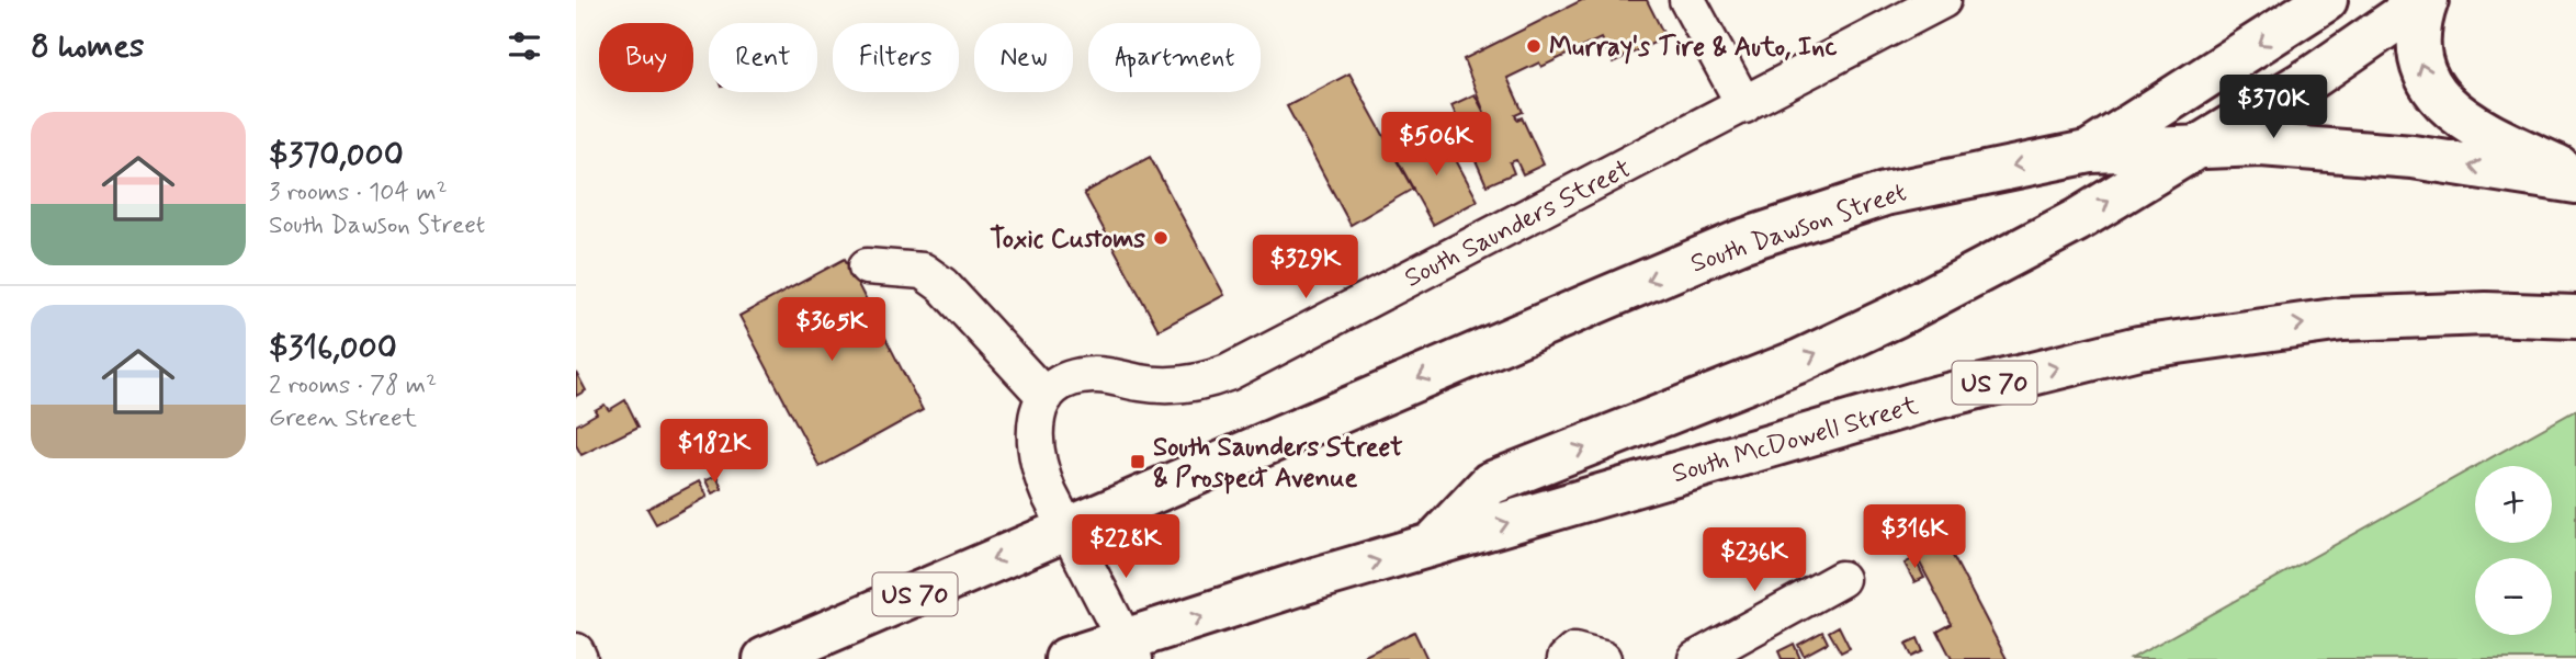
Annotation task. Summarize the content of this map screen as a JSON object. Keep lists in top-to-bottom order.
{
  "streets": {
    "main road": ["South Dawson Street", "US 70", "South McDowell Street"],
    "street": ["South Saunders Street"]
  },
  "crossings": [
    ["South Dawson Street", "US 70"],
    ["US 70", "South McDowell Street"]
  ],
  "places": {
    "other": ["Murray's Tire & Auto, Inc", "Toxic Customs"],
    "transit": ["South Saunders Street & Prospect Avenue"]
  },
  "page": {
    "heading": "8 homes",
    "chip": [
      "Buy",
      "Rent",
      "Filters",
      "New",
      "Apartment"
    ],
    "price": [
      "$370K",
      "$506K",
      "$329K",
      "$365K",
      "$182K",
      "$316K",
      "$228K",
      "$236K"
    ],
    "list": [
      {
        "name": "$370,000",
        "note": "3 rooms · 104 m² · South Dawson Street"
      },
      {
        "name": "$316,000",
        "note": "2 rooms · 78 m² · Green Street"
      }
    ],
    "map_buttons": ["+", "−"]
  }
}
